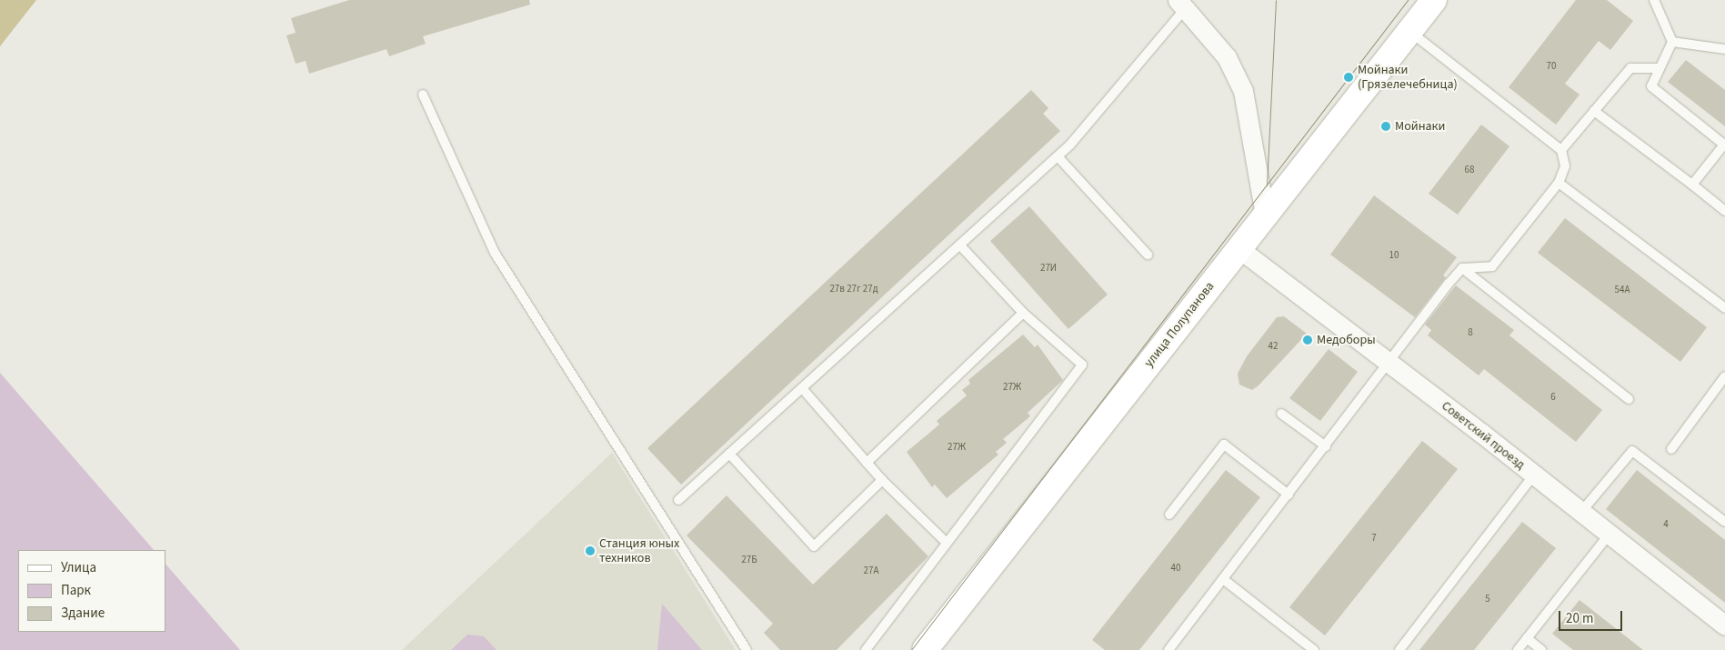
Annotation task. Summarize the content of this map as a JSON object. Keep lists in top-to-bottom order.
{
  "streets": {
    "street": ["улица Полупанова", "Советский проезд"]
  },
  "crossings": [
    ["улица Полупанова", "Советский проезд"]
  ],
  "places": [
    "Мойнаки (Грязелечебница)",
    "Мойнаки",
    "Медоборы",
    "Станция юных техников"
  ],
  "house_numbers": [
    "70",
    "68",
    "10",
    "27И",
    "27в 27г 27д",
    "54А",
    "8",
    "42",
    "27Ж",
    "6",
    "27Ж",
    "4",
    "7",
    "27Б",
    "40",
    "27А",
    "5"
  ],
  "legend": ["Улица", "Парк", "Здание"],
  "scale_bar": "20 m"
}
